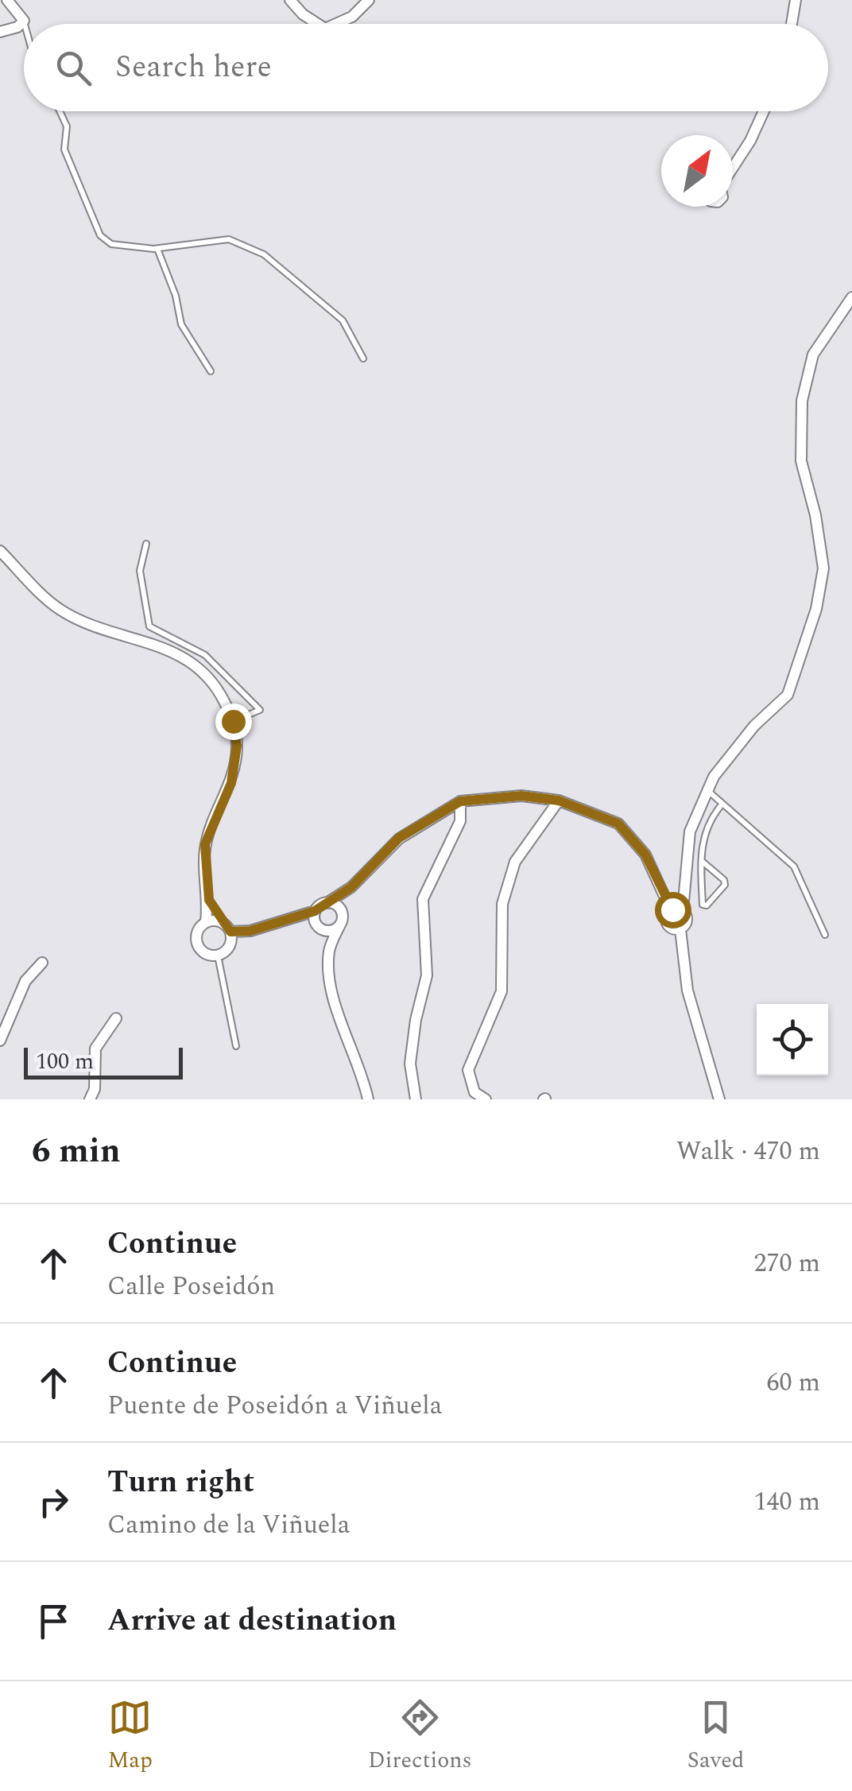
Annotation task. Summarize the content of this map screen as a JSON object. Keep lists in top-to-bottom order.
{
  "scale_bar": "100 m",
  "north": "top right",
  "page": {
    "search": "Search here",
    "scale": "100 m",
    "heading": ["6 min", "Walk · 470 m"],
    "list": [
      ["Continue", "Calle Poseidón", "270 m"],
      ["Continue", "Puente de Poseidón a Viñuela", "60 m"],
      ["Turn right", "Camino de la Viñuela", "140 m"],
      "Arrive at destination"
    ],
    "nav": ["Map", "Directions", "Saved"]
  }
}
